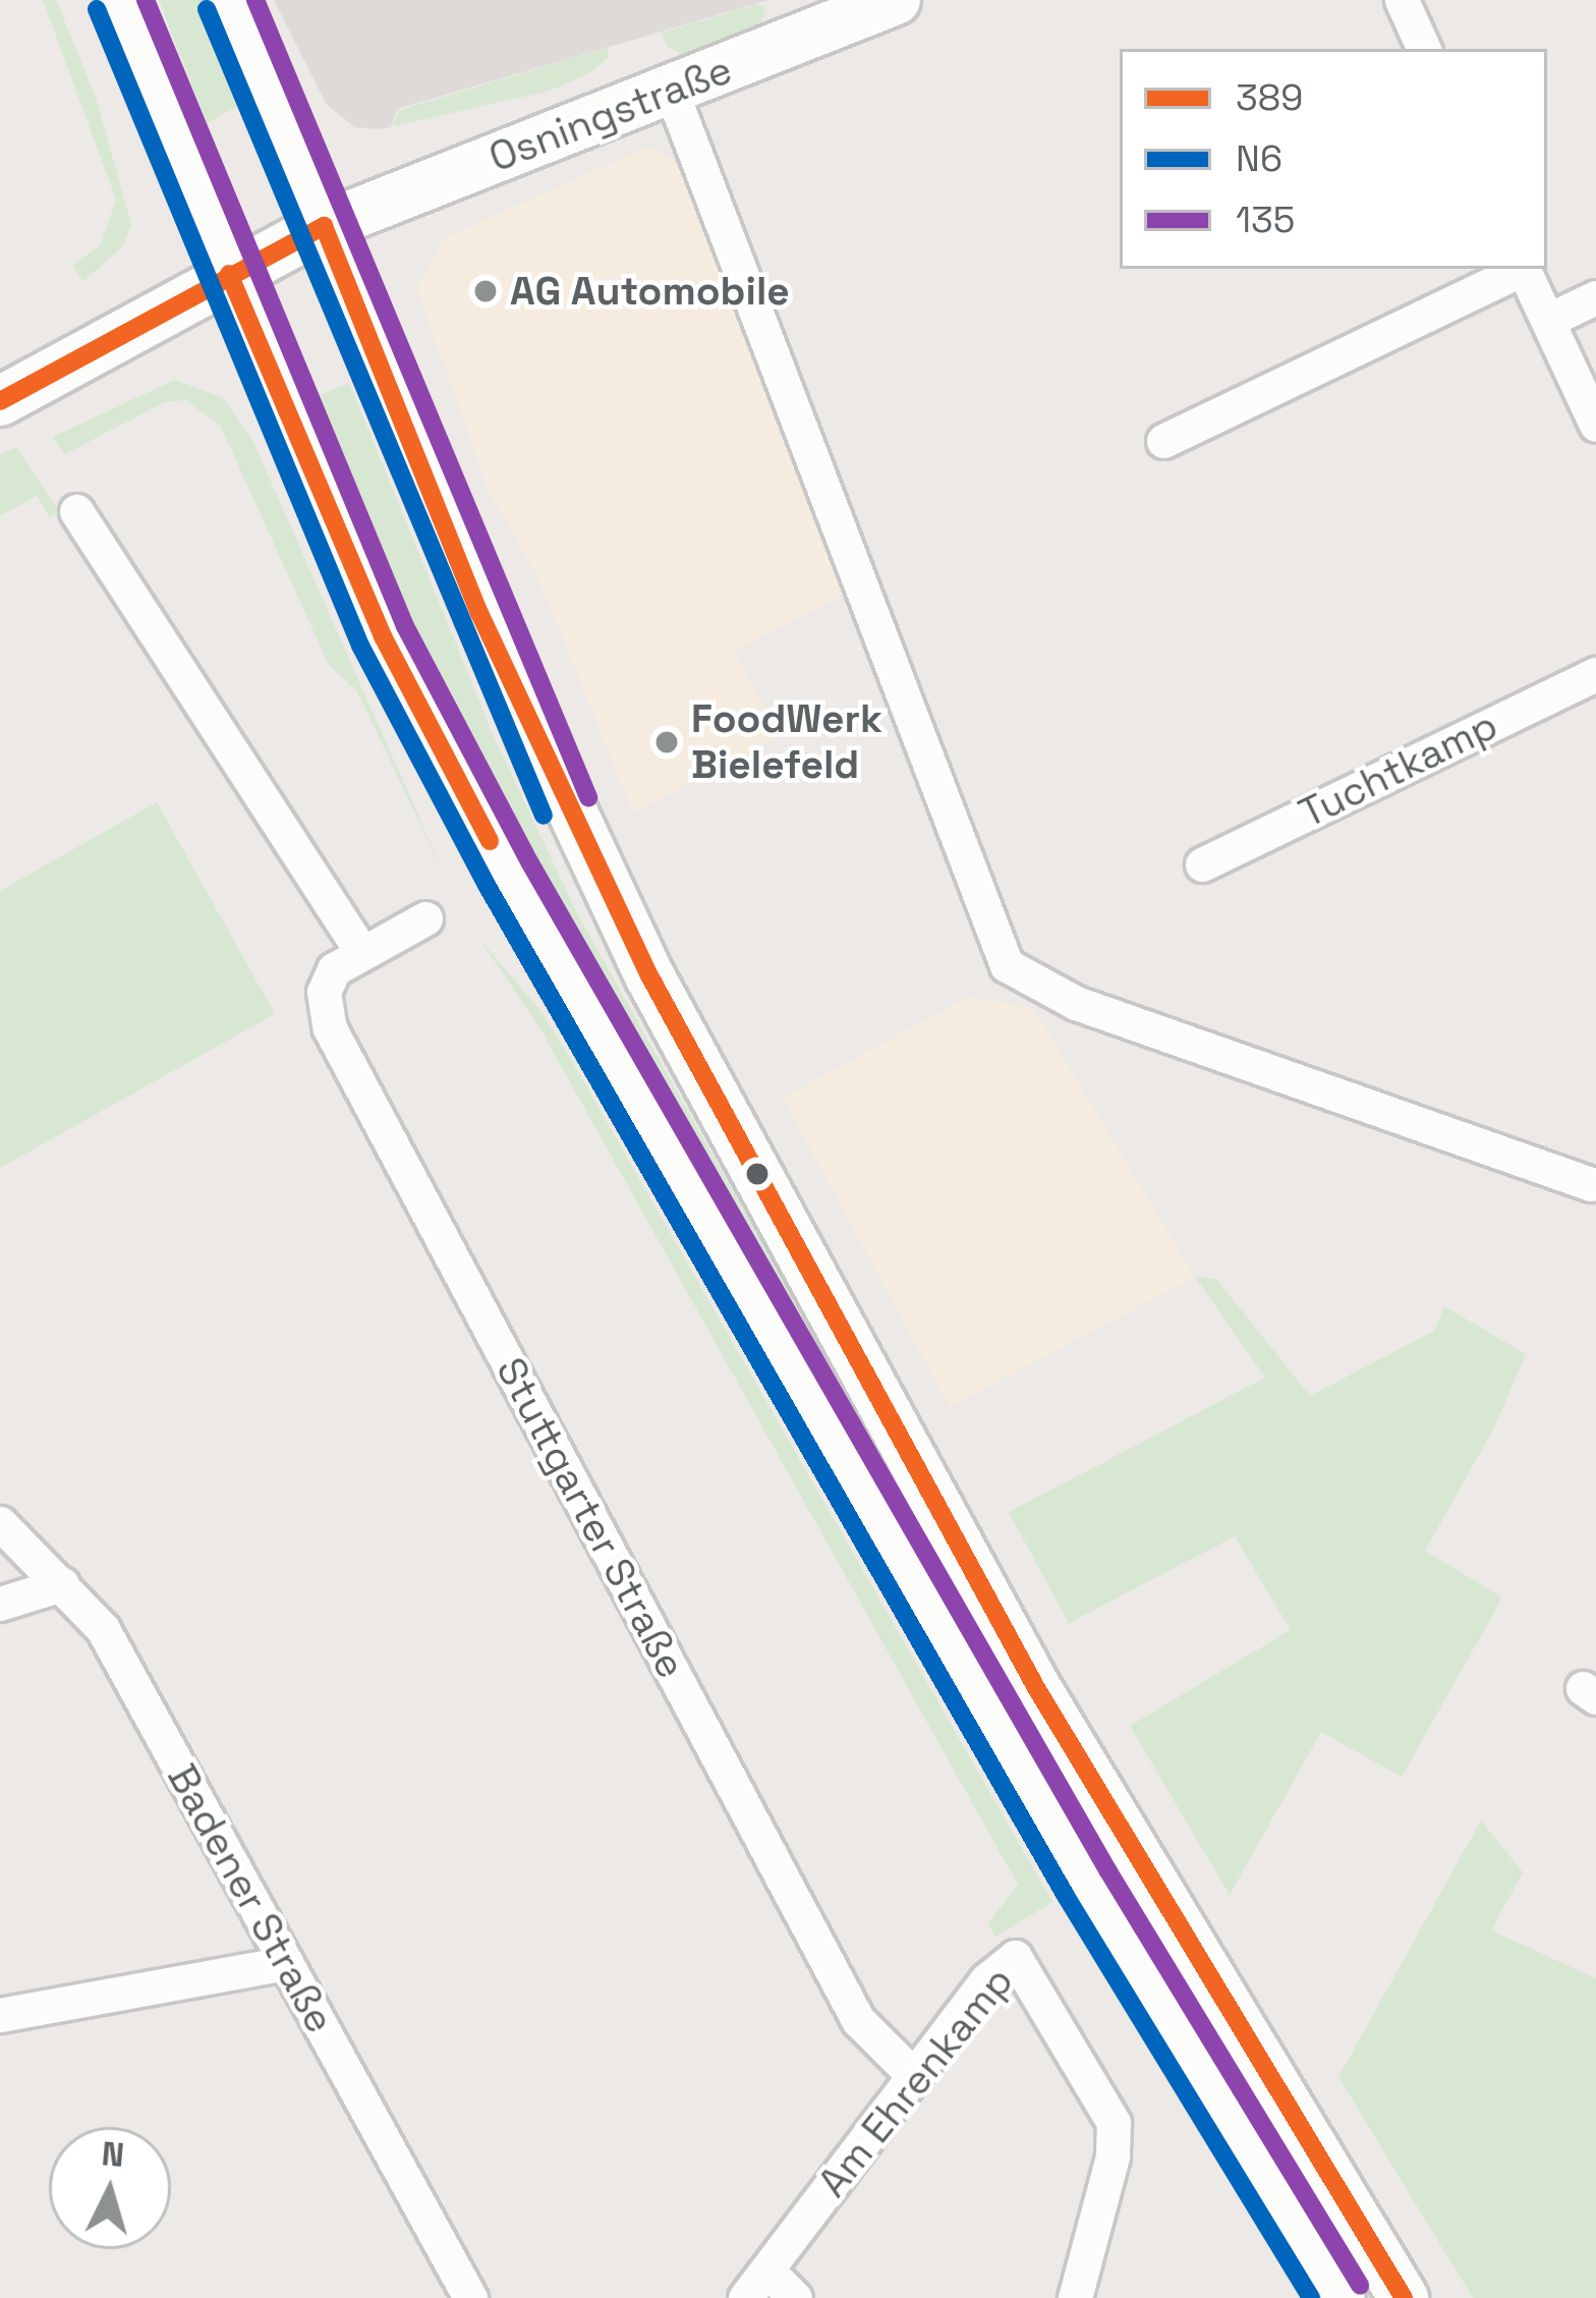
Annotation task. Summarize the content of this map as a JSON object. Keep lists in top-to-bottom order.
{
  "streets": {
    "main road": ["Osningstraße"],
    "street": [
      "Tuchtkamp",
      "Stuttgarter Straße",
      "Badener Straße",
      "Am Ehrenkamp"
    ]
  },
  "crossings": [
    ["Stuttgarter Straße", "Am Ehrenkamp"]
  ],
  "places": ["AG Automobile", "FoodWerk Bielefeld"],
  "lines": ["transit line 135", "transit line N6", "transit line 389"],
  "legend": ["389", "N6", "135"],
  "north": "top"
}
